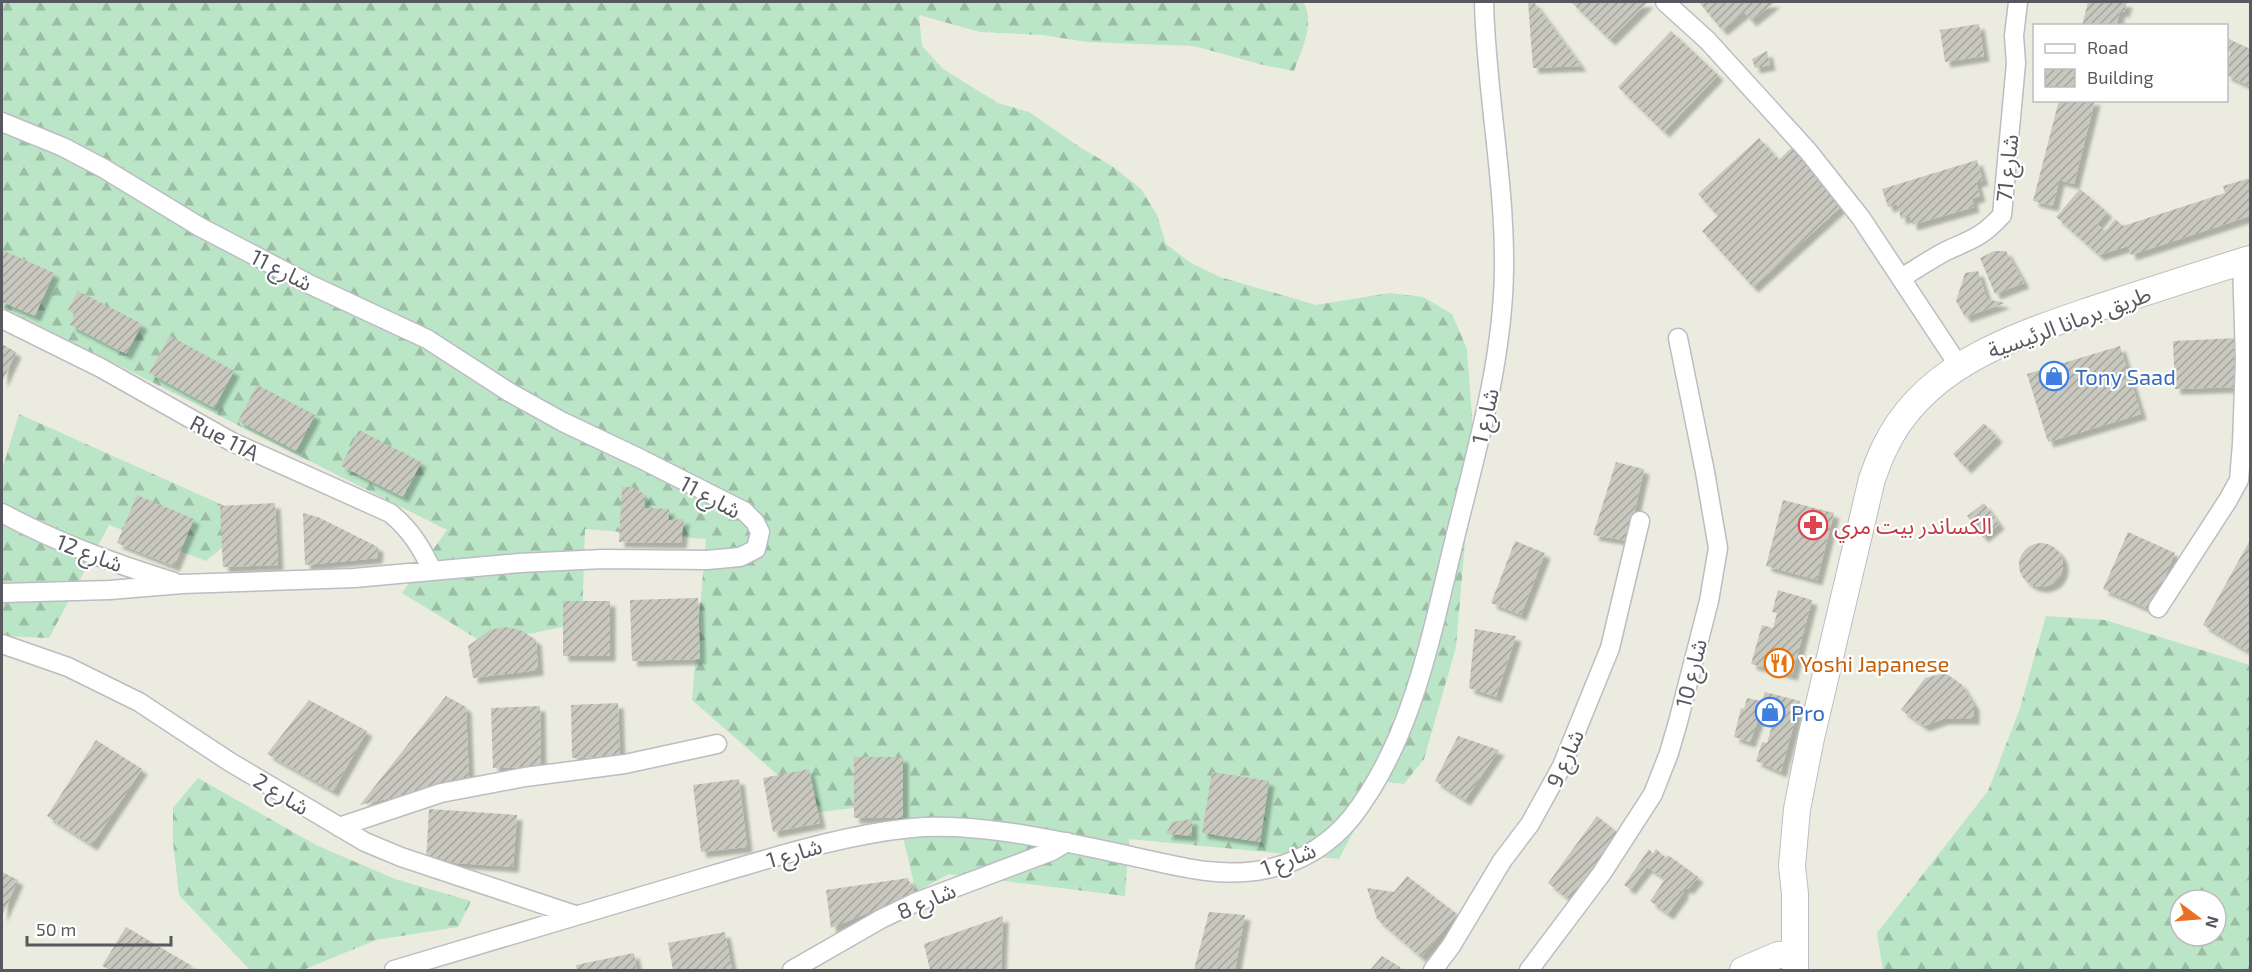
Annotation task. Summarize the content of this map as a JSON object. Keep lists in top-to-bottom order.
{
  "streets": {
    "main road": ["طريق برمانا الرئيسية"],
    "street": [
      "شارع 71",
      "شارع 11",
      "شارع 1",
      "Rue 11A",
      "شارع 12",
      "شارع 10",
      "شارع 9",
      "شارع 2",
      "شارع 8"
    ]
  },
  "crossings": [
    ["شارع 11", "Rue 11A"],
    ["شارع 11", "شارع 12"],
    ["شارع 1", "شارع 2"],
    ["شارع 1", "شارع 8"]
  ],
  "places": {
    "shop": ["Tony Saad", "Pro"],
    "pharmacy": ["الكساندر بيت مري"],
    "restaurant": ["Yoshi Japanese"]
  },
  "legend": ["Road", "Building"],
  "scale_bar": "50 m",
  "north": "right"
}
